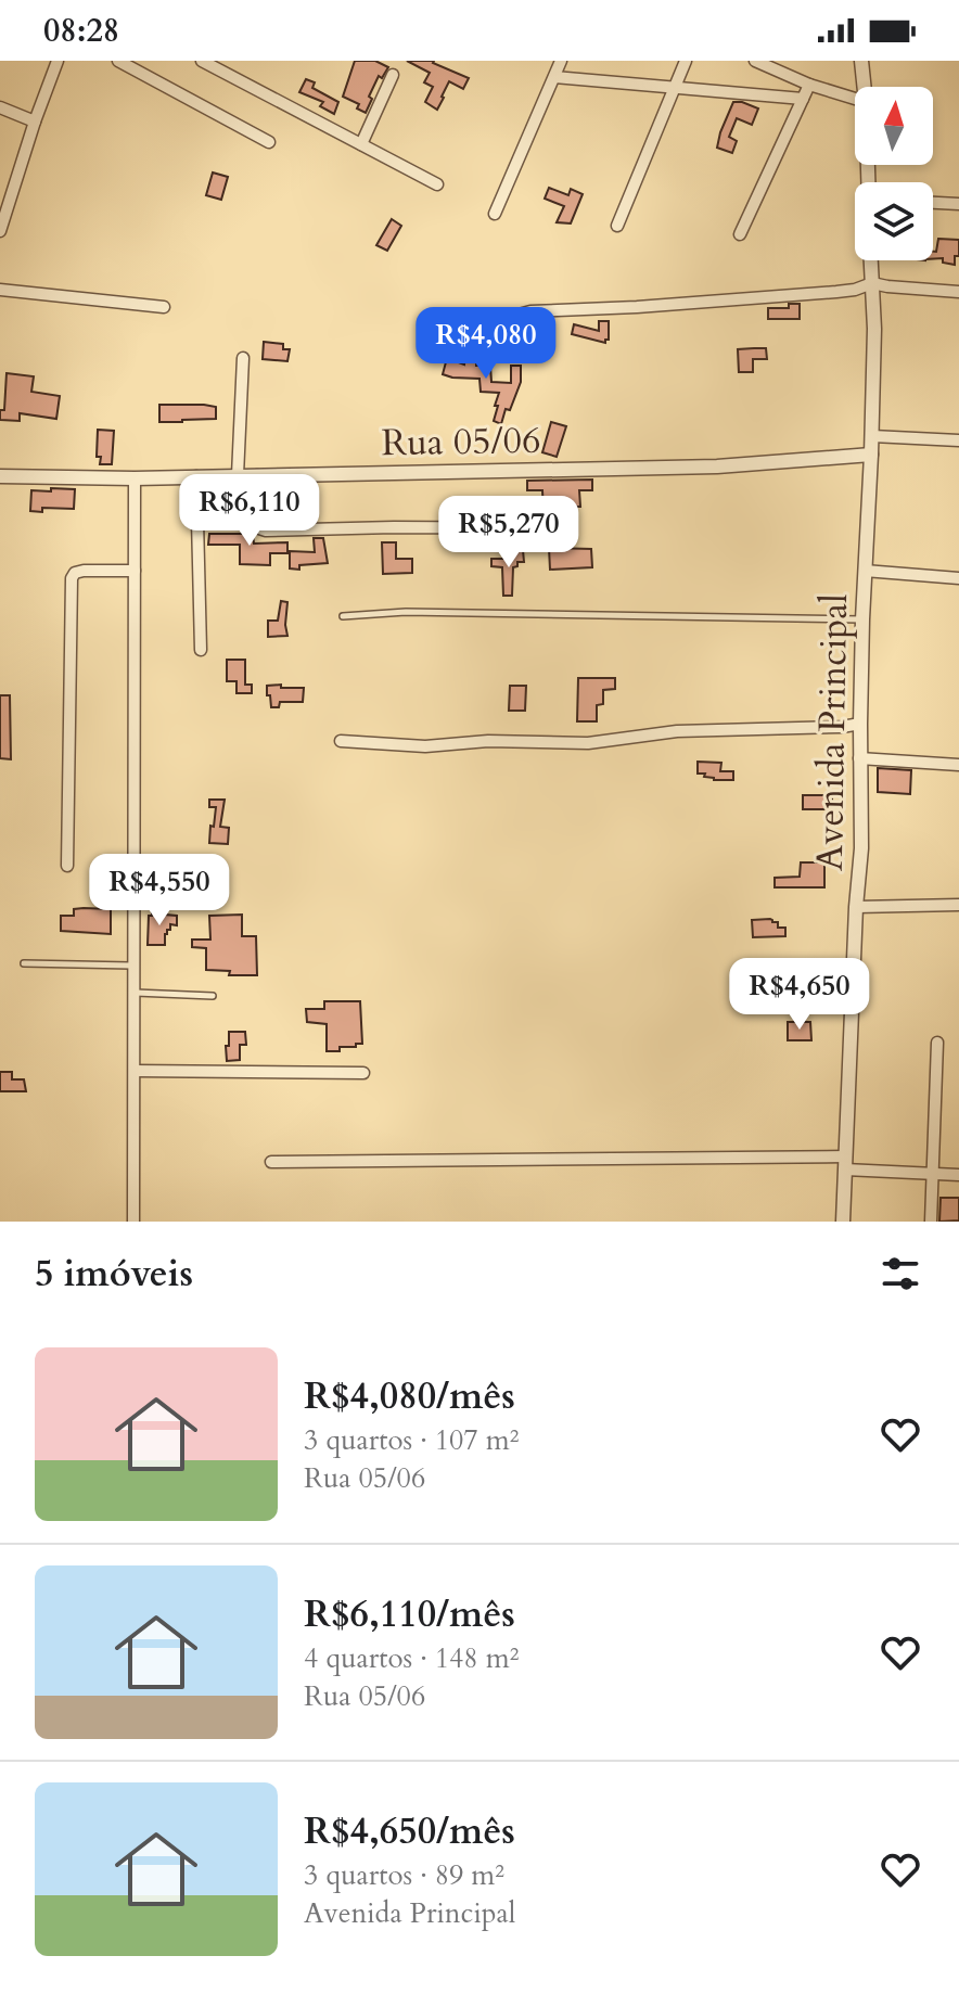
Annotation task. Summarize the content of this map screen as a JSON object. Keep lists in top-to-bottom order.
{
  "streets": {
    "street": ["Rua 05/06", "Avenida Principal"]
  },
  "crossings": [
    ["Rua 05/06", "Avenida Principal"]
  ],
  "north": "top",
  "page": {
    "status": "08:28",
    "price": [
      "R$4,080",
      "R$6,110",
      "R$5,270",
      "R$4,550",
      "R$4,650"
    ],
    "heading": "5 imóveis",
    "list": [
      {
        "name": "R$4,080/mês",
        "note": "3 quartos · 107 m² · Rua 05/06"
      },
      {
        "name": "R$6,110/mês",
        "note": "4 quartos · 148 m² · Rua 05/06"
      },
      {
        "name": "R$4,650/mês",
        "note": "3 quartos · 89 m² · Avenida Principal"
      }
    ]
  }
}
